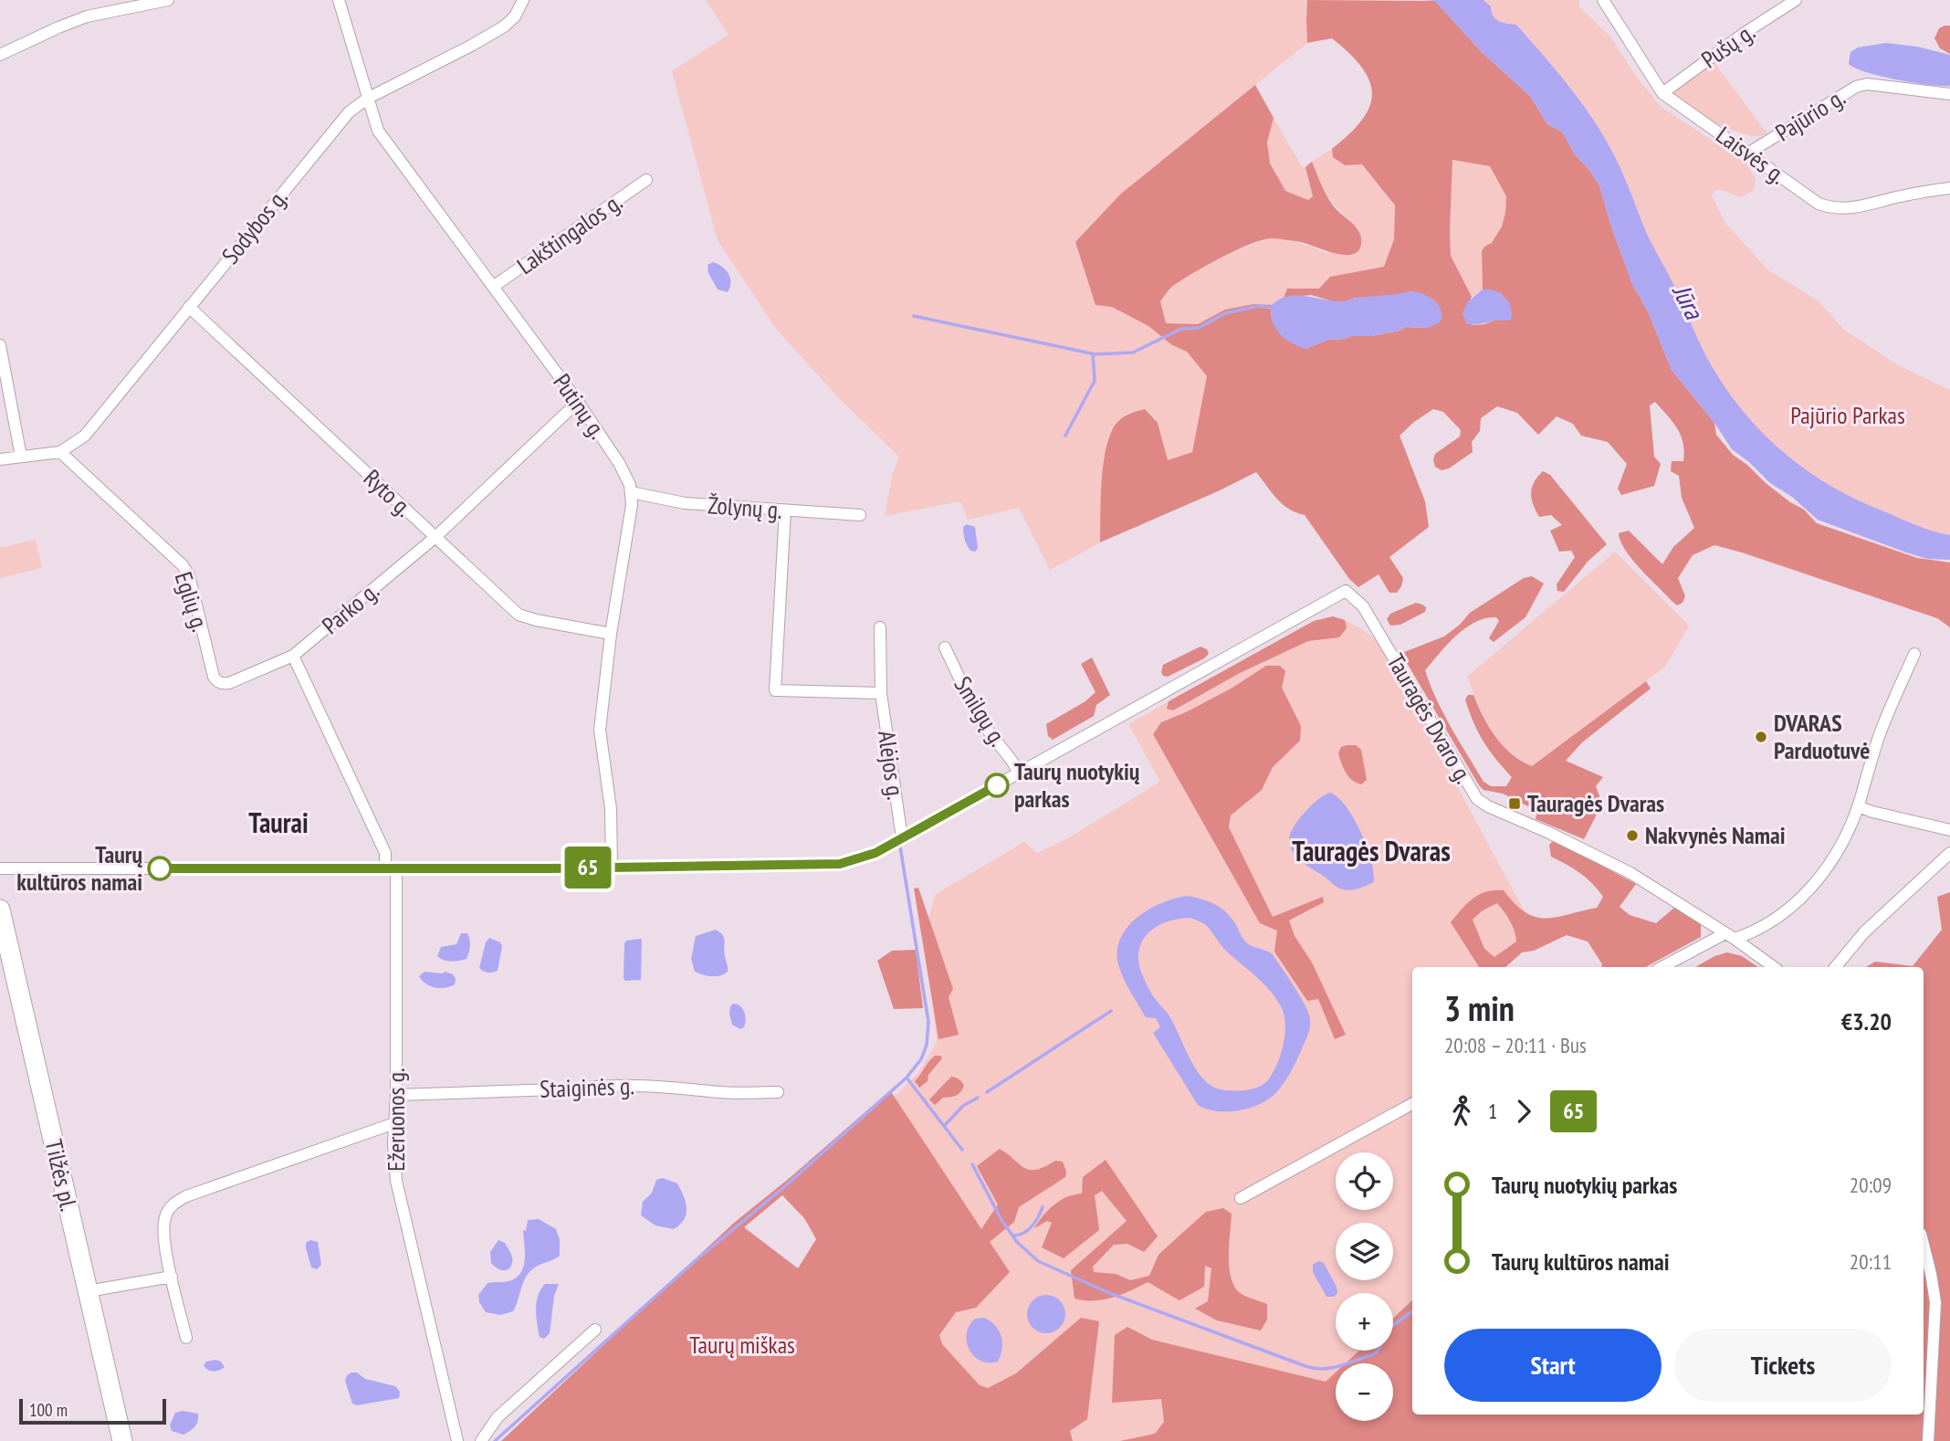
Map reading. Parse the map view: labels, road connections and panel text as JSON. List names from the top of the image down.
{
  "streets": {
    "highway": ["Tilžės pl."],
    "street": [
      "Pušų g.",
      "Pajūrio g.",
      "Laisvės g.",
      "Sodybos g.",
      "Lakštingalos g.",
      "Putinų g.",
      "Ryto g.",
      "Žolynų g.",
      "Eglių g.",
      "Parko g.",
      "Smilgų g.",
      "Tauragės Dvaro g.",
      "Alėjos g.",
      "Staiginės g.",
      "Ežeruonos g."
    ]
  },
  "crossings": [
    ["Pušų g.", "Laisvės g."],
    ["Pajūrio g.", "Laisvės g."],
    ["Sodybos g.", "Putinų g."],
    ["Sodybos g.", "Ryto g."],
    ["Sodybos g.", "Eglių g."],
    ["Lakštingalos g.", "Putinų g."],
    ["Putinų g.", "Ryto g."],
    ["Putinų g.", "Žolynų g."],
    ["Putinų g.", "Parko g."],
    ["Ryto g.", "Parko g."],
    ["Eglių g.", "Parko g."],
    ["Smilgų g.", "Tauragės Dvaro g."],
    ["Tauragės Dvaro g.", "Alėjos g."],
    ["Staiginės g.", "Ežeruonos g."]
  ],
  "districts": ["Taurai", "Tauragės Dvaras"],
  "water": ["Jūra"],
  "parks": ["Pajūrio Parkas", "Taurų miškas"],
  "places": {
    "other": [
      "DVARAS Parduotuvė",
      "Taurų nuotykių parkas",
      "Nakvynės Namai",
      "Taurų kultūros namai"
    ],
    "transit": ["Tauragės Dvaras"]
  },
  "lines": ["bus line 65"],
  "scale_bar": "100 m",
  "page": {
    "on_map": "65",
    "heading": ["3 min", "20:08 – 20:11 · Bus", "€3.20"],
    "legs": ["1", "65"],
    "list": [
      {
        "name": "Taurų nuotykių parkas",
        "value": "20:09"
      },
      {
        "name": "Taurų kultūros namai",
        "value": "20:11"
      }
    ],
    "map_buttons": ["+", "−"],
    "buttons": ["Start", "Tickets"],
    "scale": "100 m"
  }
}
